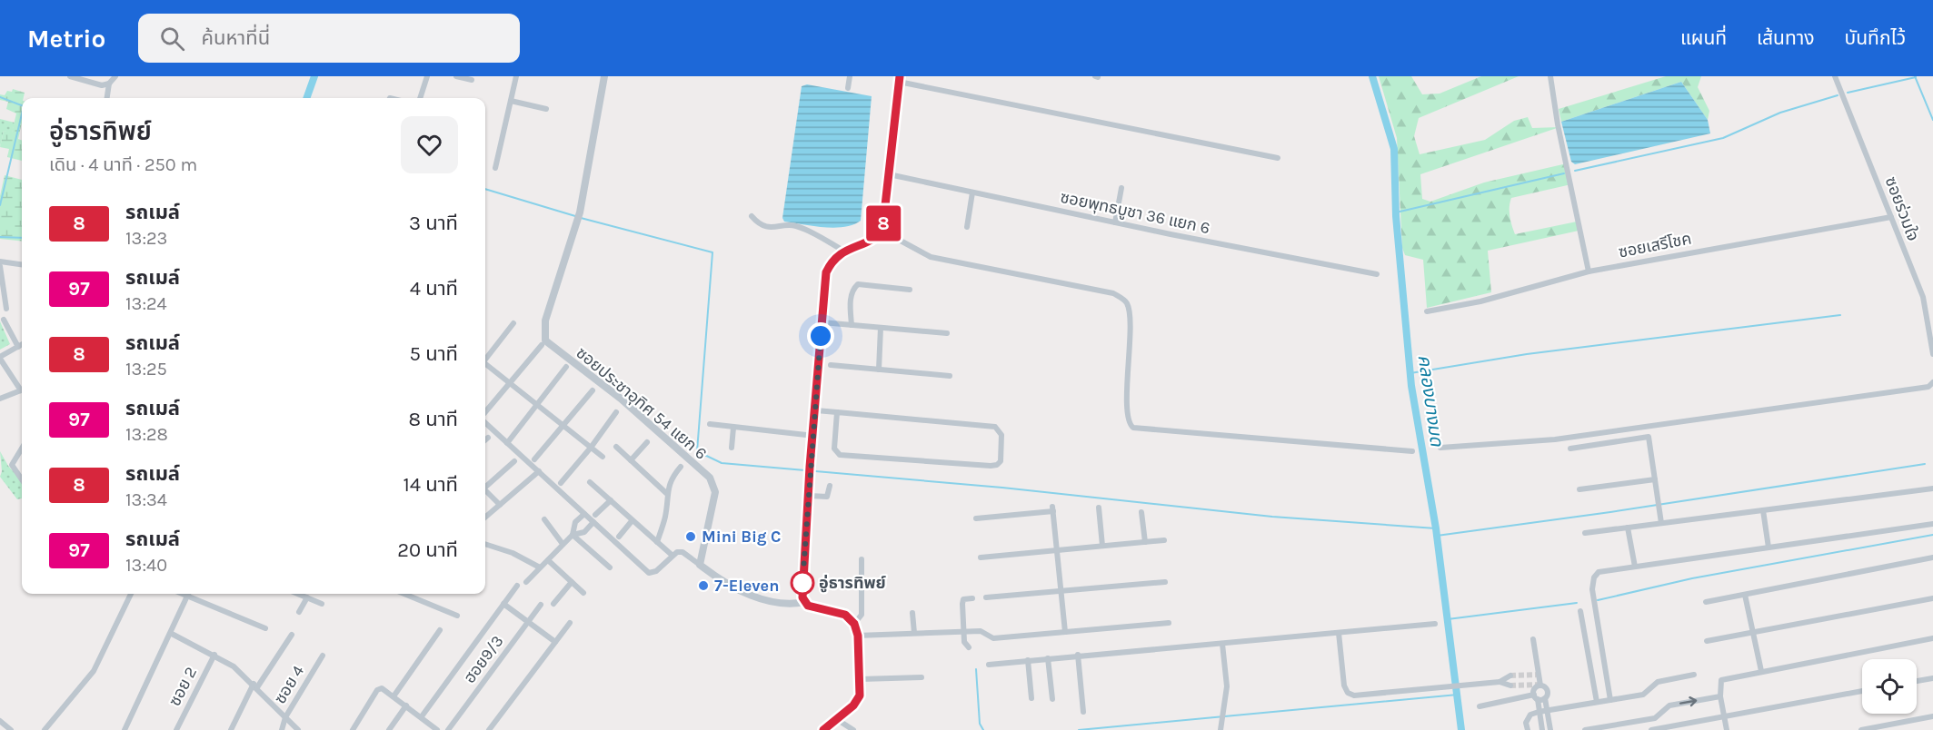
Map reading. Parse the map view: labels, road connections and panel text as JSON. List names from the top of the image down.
{
  "streets": {
    "street": [
      "ซอยร่วมใจ",
      "ซอยพุทธบูชา 36 แยก 6",
      "ซอยเสรีโชค",
      "ซอยประชาอุทิศ 54 แยก 6",
      "ฮอย9/3",
      "ซอย 4",
      "ซอย 2"
    ]
  },
  "crossings": [
    ["ซอยร่วมใจ", "ซอยเสรีโชค"]
  ],
  "water": ["คลองบางมด"],
  "places": ["Mini Big C", "อู่ธารทิพย์", "7-Eleven"],
  "lines": ["bus line 8"],
  "page": {
    "header": "Metrio",
    "search": "ค้นหาที่นี่",
    "nav": ["แผนที่", "เส้นทาง", "บันทึกไว้"],
    "on_map": "8",
    "heading": ["อู่ธารทิพย์", "เดิน · 4 นาที · 250 m"],
    "list": [
      {
        "mark": "8",
        "name": "รถเมล์",
        "note": "13:23",
        "value": "3 นาที"
      },
      {
        "mark": "97",
        "name": "รถเมล์",
        "note": "13:24",
        "value": "4 นาที"
      },
      {
        "mark": "8",
        "name": "รถเมล์",
        "note": "13:25",
        "value": "5 นาที"
      },
      {
        "mark": "97",
        "name": "รถเมล์",
        "note": "13:28",
        "value": "8 นาที"
      },
      {
        "mark": "8",
        "name": "รถเมล์",
        "note": "13:34",
        "value": "14 นาที"
      },
      {
        "mark": "97",
        "name": "รถเมล์",
        "note": "13:40",
        "value": "20 นาที"
      }
    ]
  }
}
